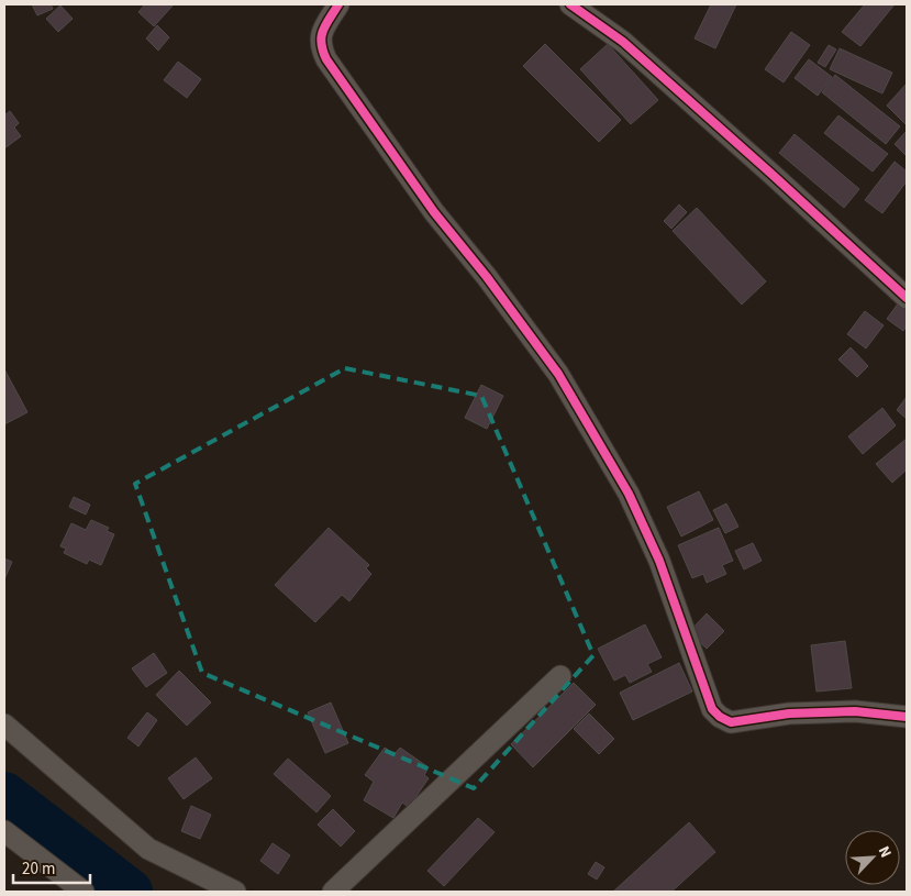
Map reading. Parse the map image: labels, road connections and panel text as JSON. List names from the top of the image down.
{
  "scale_bar": "20 m",
  "north": "top right"
}
